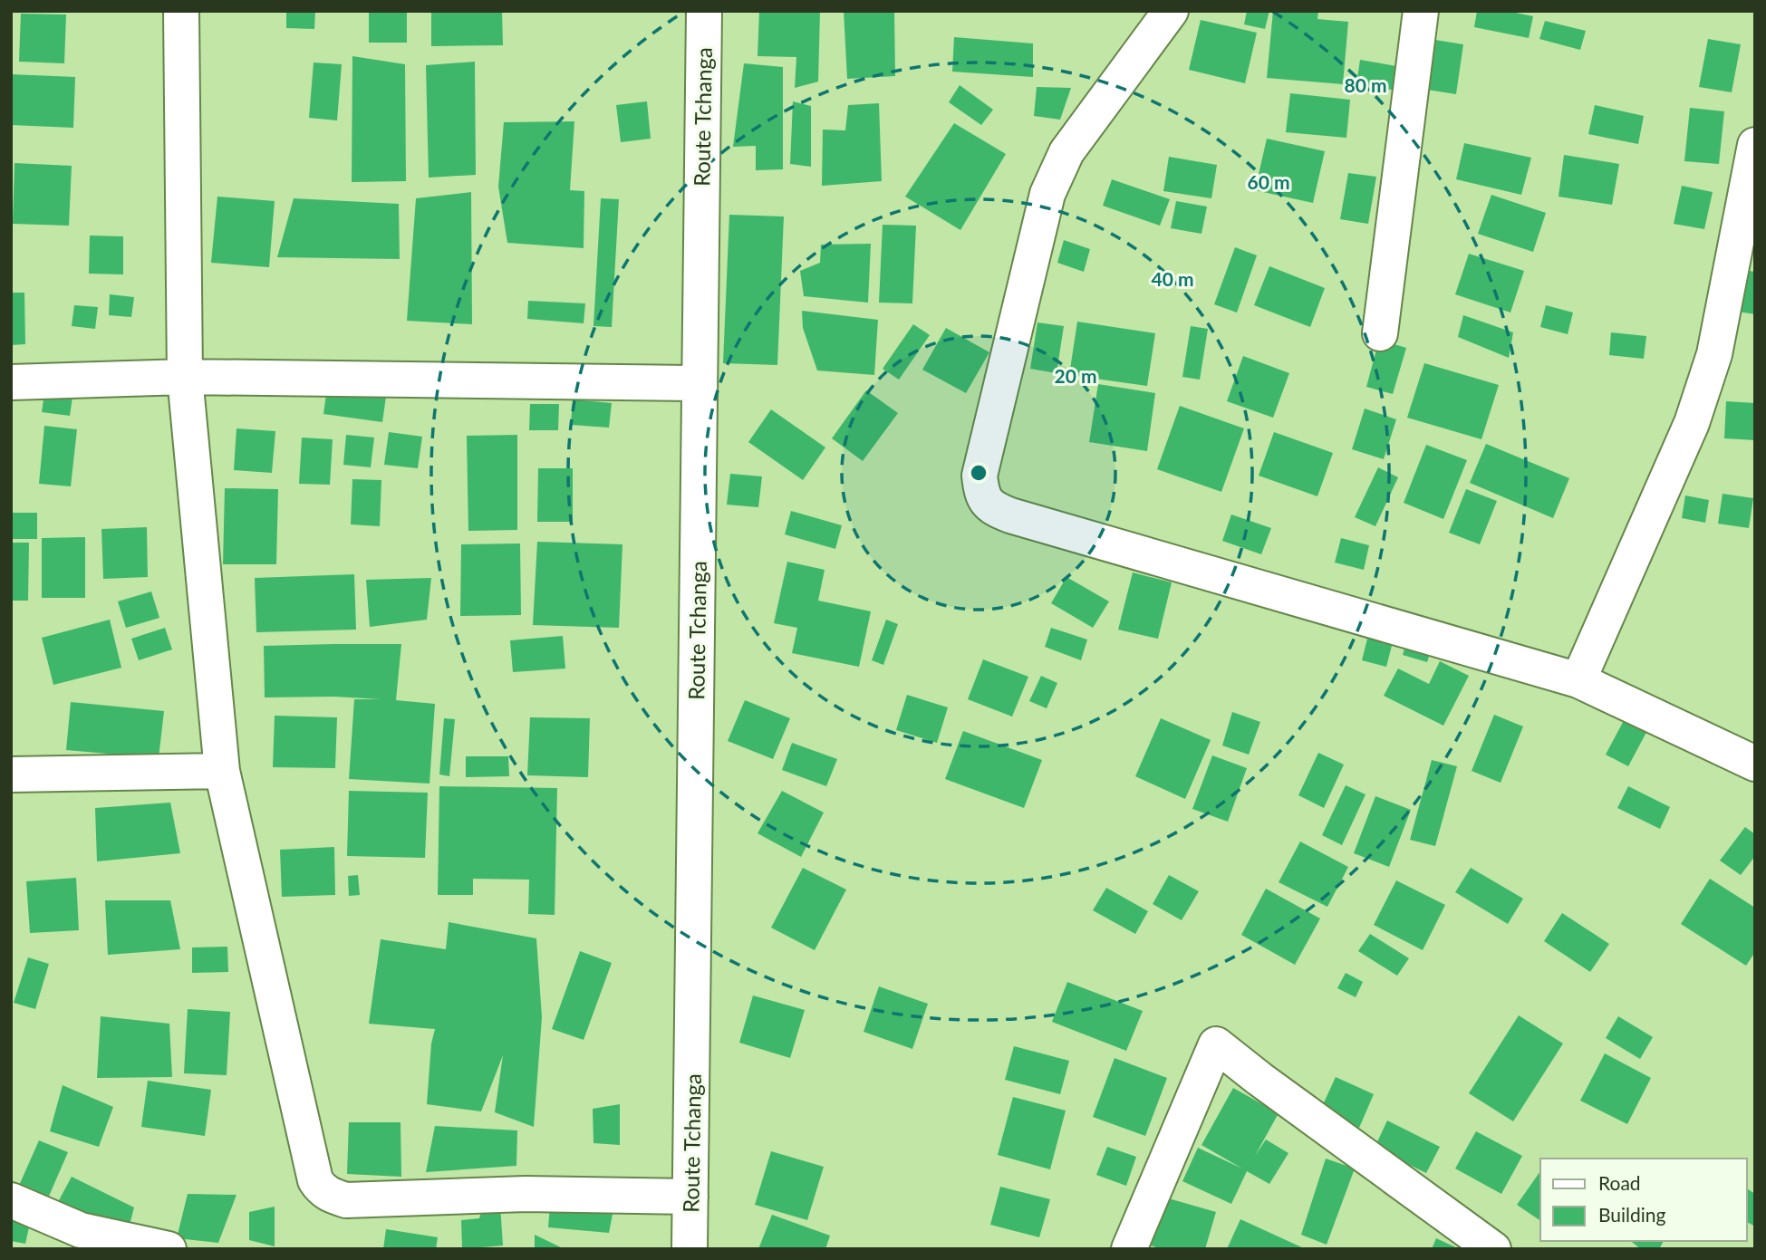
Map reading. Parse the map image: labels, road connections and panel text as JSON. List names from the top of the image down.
{
  "streets": {
    "street": ["Route Tchanga"]
  },
  "legend": ["Road", "Building"],
  "rings": [
    "80 m",
    "60 m",
    "40 m",
    "20 m"
  ]
}
